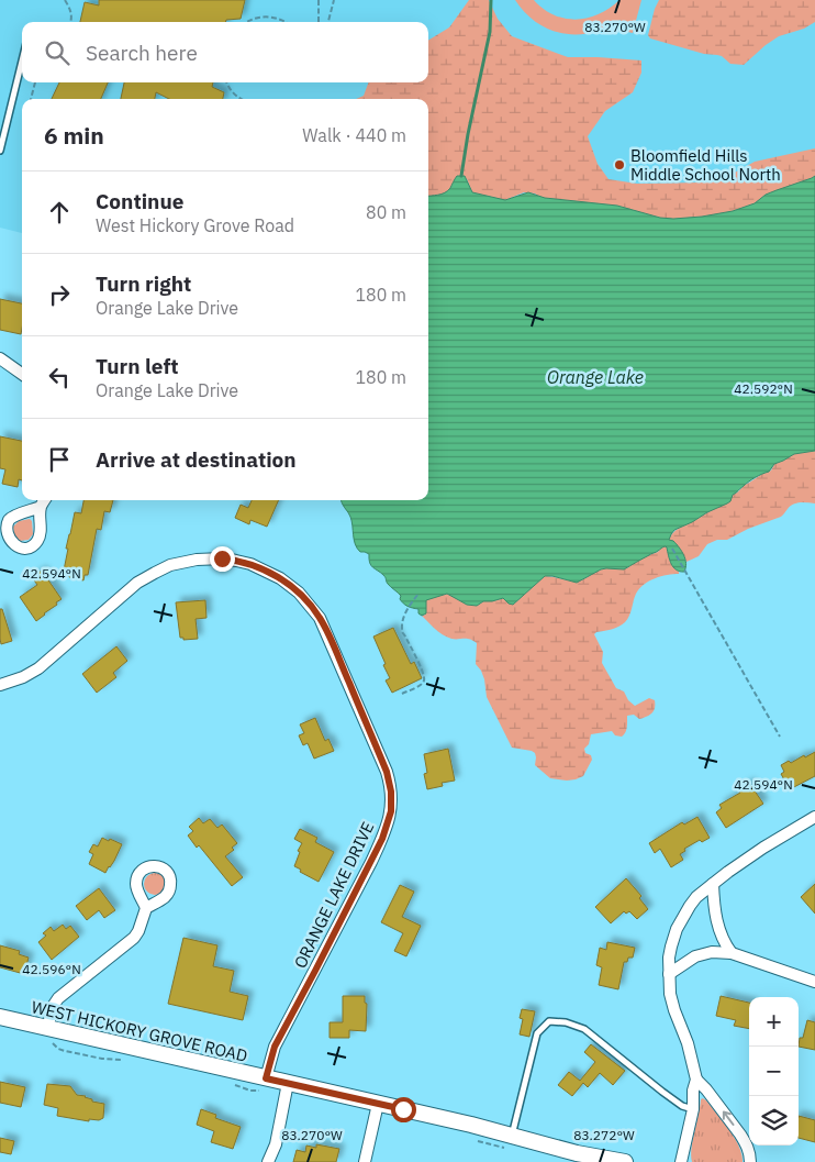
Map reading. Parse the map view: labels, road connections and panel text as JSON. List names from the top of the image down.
{
  "streets": {
    "street": ["ORANGE LAKE DRIVE", "WEST HICKORY GROVE ROAD"]
  },
  "crossings": [
    ["ORANGE LAKE DRIVE", "WEST HICKORY GROVE ROAD"]
  ],
  "water": ["Orange Lake"],
  "places": ["Bloomfield Hills Middle School North"],
  "page": {
    "search": "Search here",
    "heading": ["6 min", "Walk · 440 m"],
    "list": [
      ["Continue", "West Hickory Grove Road", "80 m"],
      ["Turn right", "Orange Lake Drive", "180 m"],
      ["Turn left", "Orange Lake Drive", "180 m"],
      "Arrive at destination"
    ],
    "map_buttons": ["+", "−"]
  },
  "coordinates": [
    "83.270°W",
    "42.592°N",
    "42.594°N",
    "42.596°N",
    "83.272°W"
  ]
}
